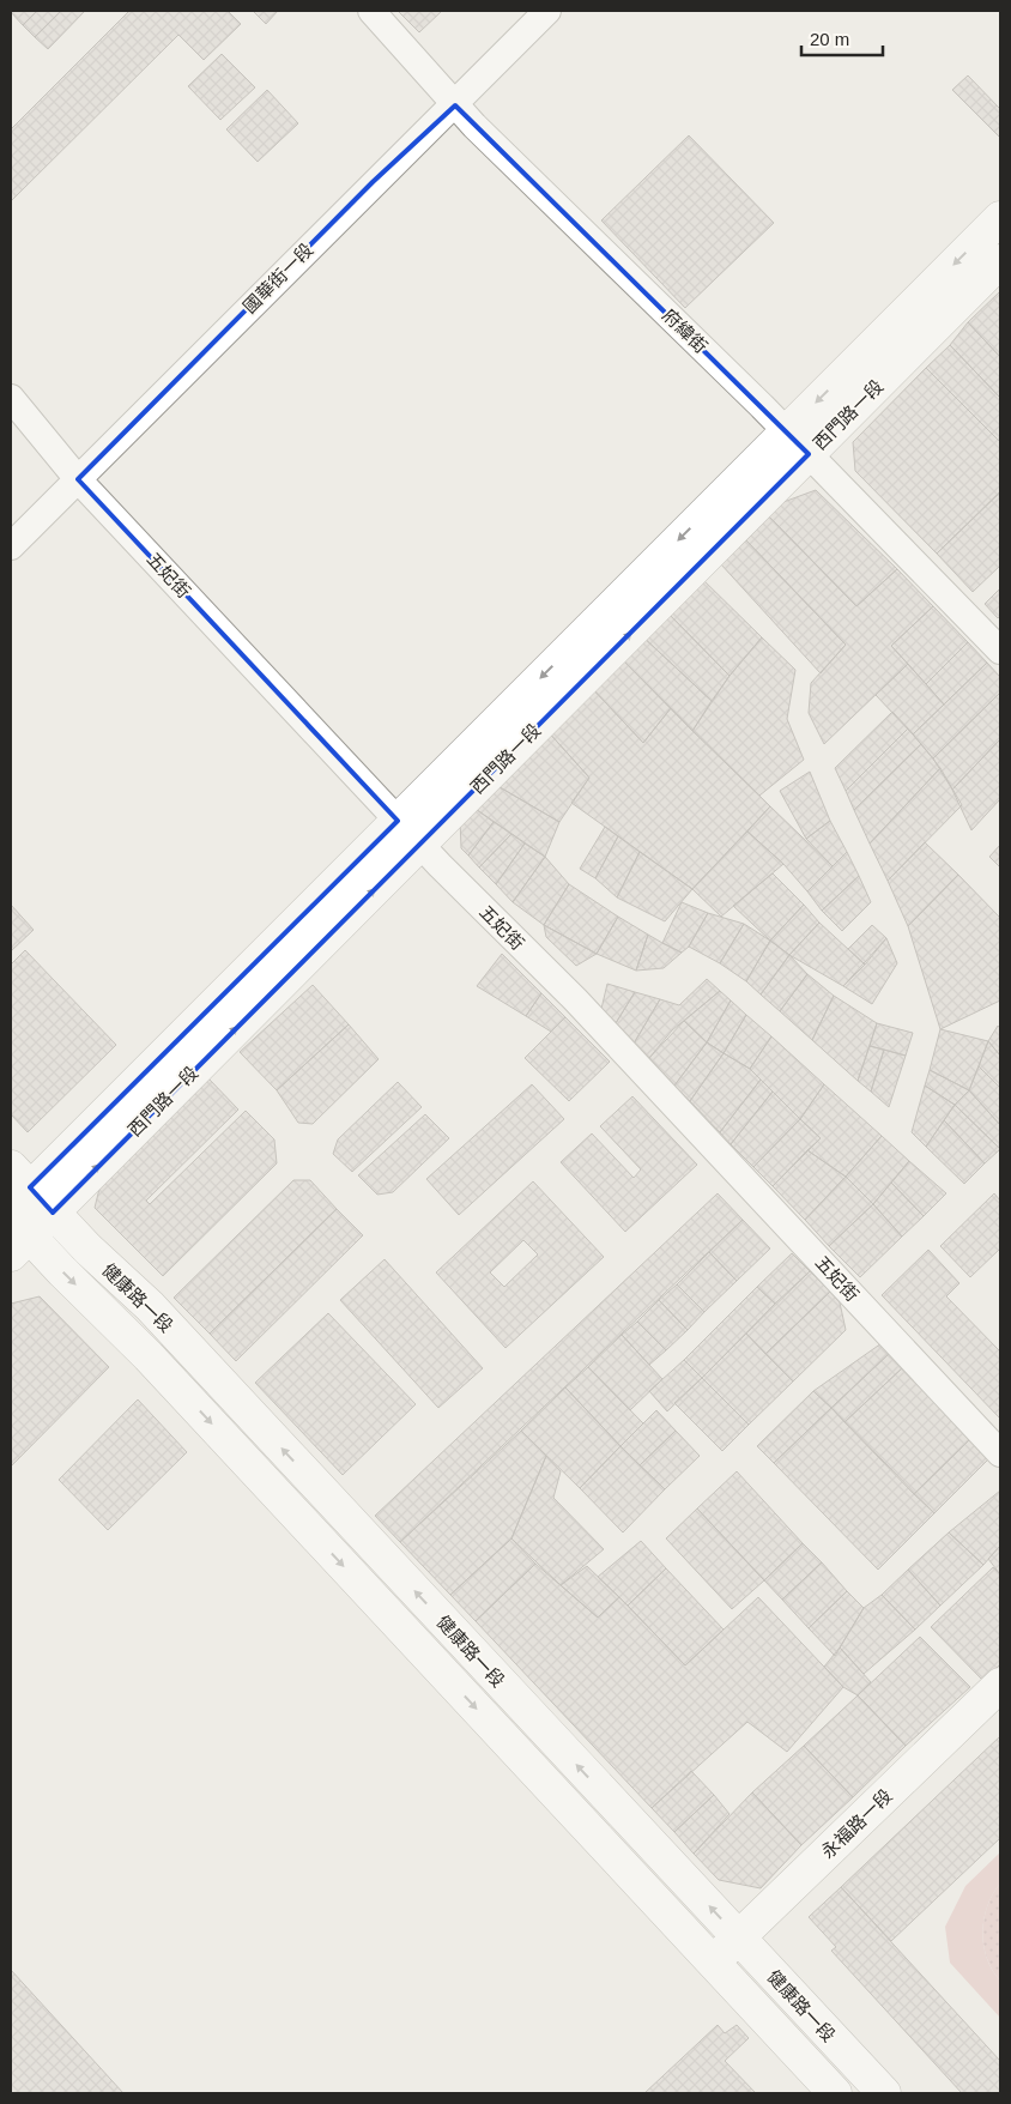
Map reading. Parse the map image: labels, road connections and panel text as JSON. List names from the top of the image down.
{
  "streets": {
    "street": [
      "國華街一段",
      "府緯街",
      "西門路一段",
      "五妃街",
      "健康路一段",
      "永福路一段"
    ]
  },
  "crossings": [
    ["國華街一段", "府緯街"],
    ["國華街一段", "五妃街"],
    ["府緯街", "西門路一段"],
    ["西門路一段", "五妃街"],
    ["西門路一段", "健康路一段"],
    ["健康路一段", "永福路一段"]
  ],
  "scale_bar": "20 m"
}
